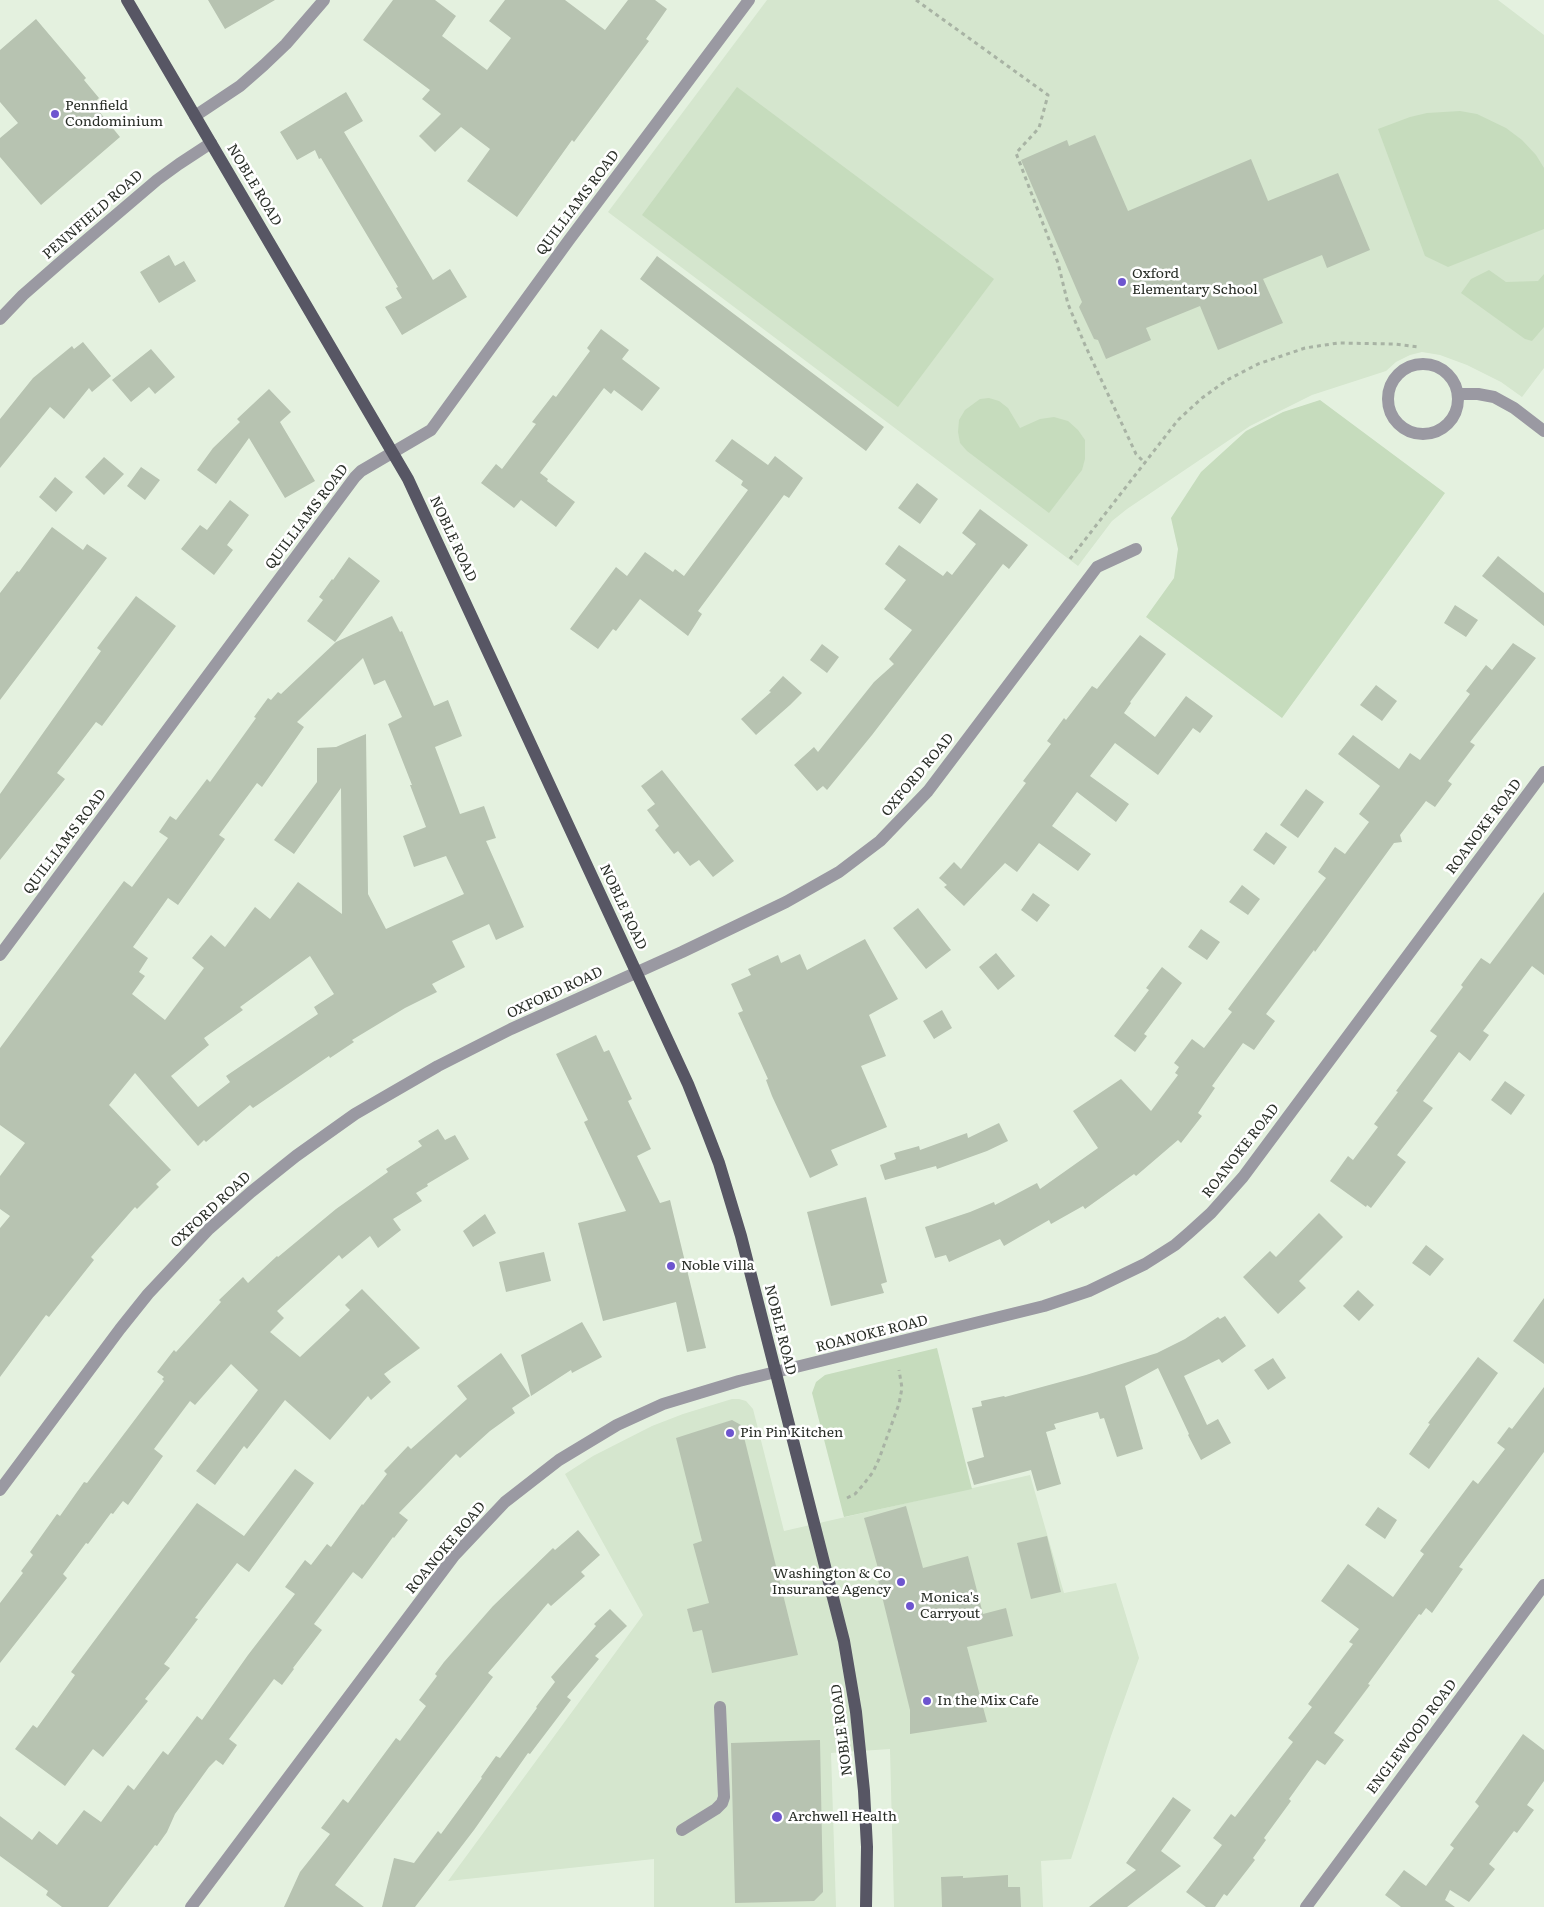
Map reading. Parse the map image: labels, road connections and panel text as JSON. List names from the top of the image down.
{
  "streets": {
    "main road": ["NOBLE ROAD"],
    "street": [
      "QUILLIAMS ROAD",
      "PENNFIELD ROAD",
      "OXFORD ROAD",
      "ROANOKE ROAD",
      "ENGLEWOOD ROAD"
    ]
  },
  "crossings": [
    ["NOBLE ROAD", "QUILLIAMS ROAD"],
    ["NOBLE ROAD", "PENNFIELD ROAD"],
    ["NOBLE ROAD", "OXFORD ROAD"],
    ["NOBLE ROAD", "ROANOKE ROAD"]
  ],
  "places": [
    "Pennfield Condominium",
    "Oxford Elementary School",
    "Noble Villa",
    "Pin Pin Kitchen",
    "Washington & Co Insurance Agency",
    "Monica's Carryout",
    "In the Mix Cafe",
    "Archwell Health"
  ]
}
